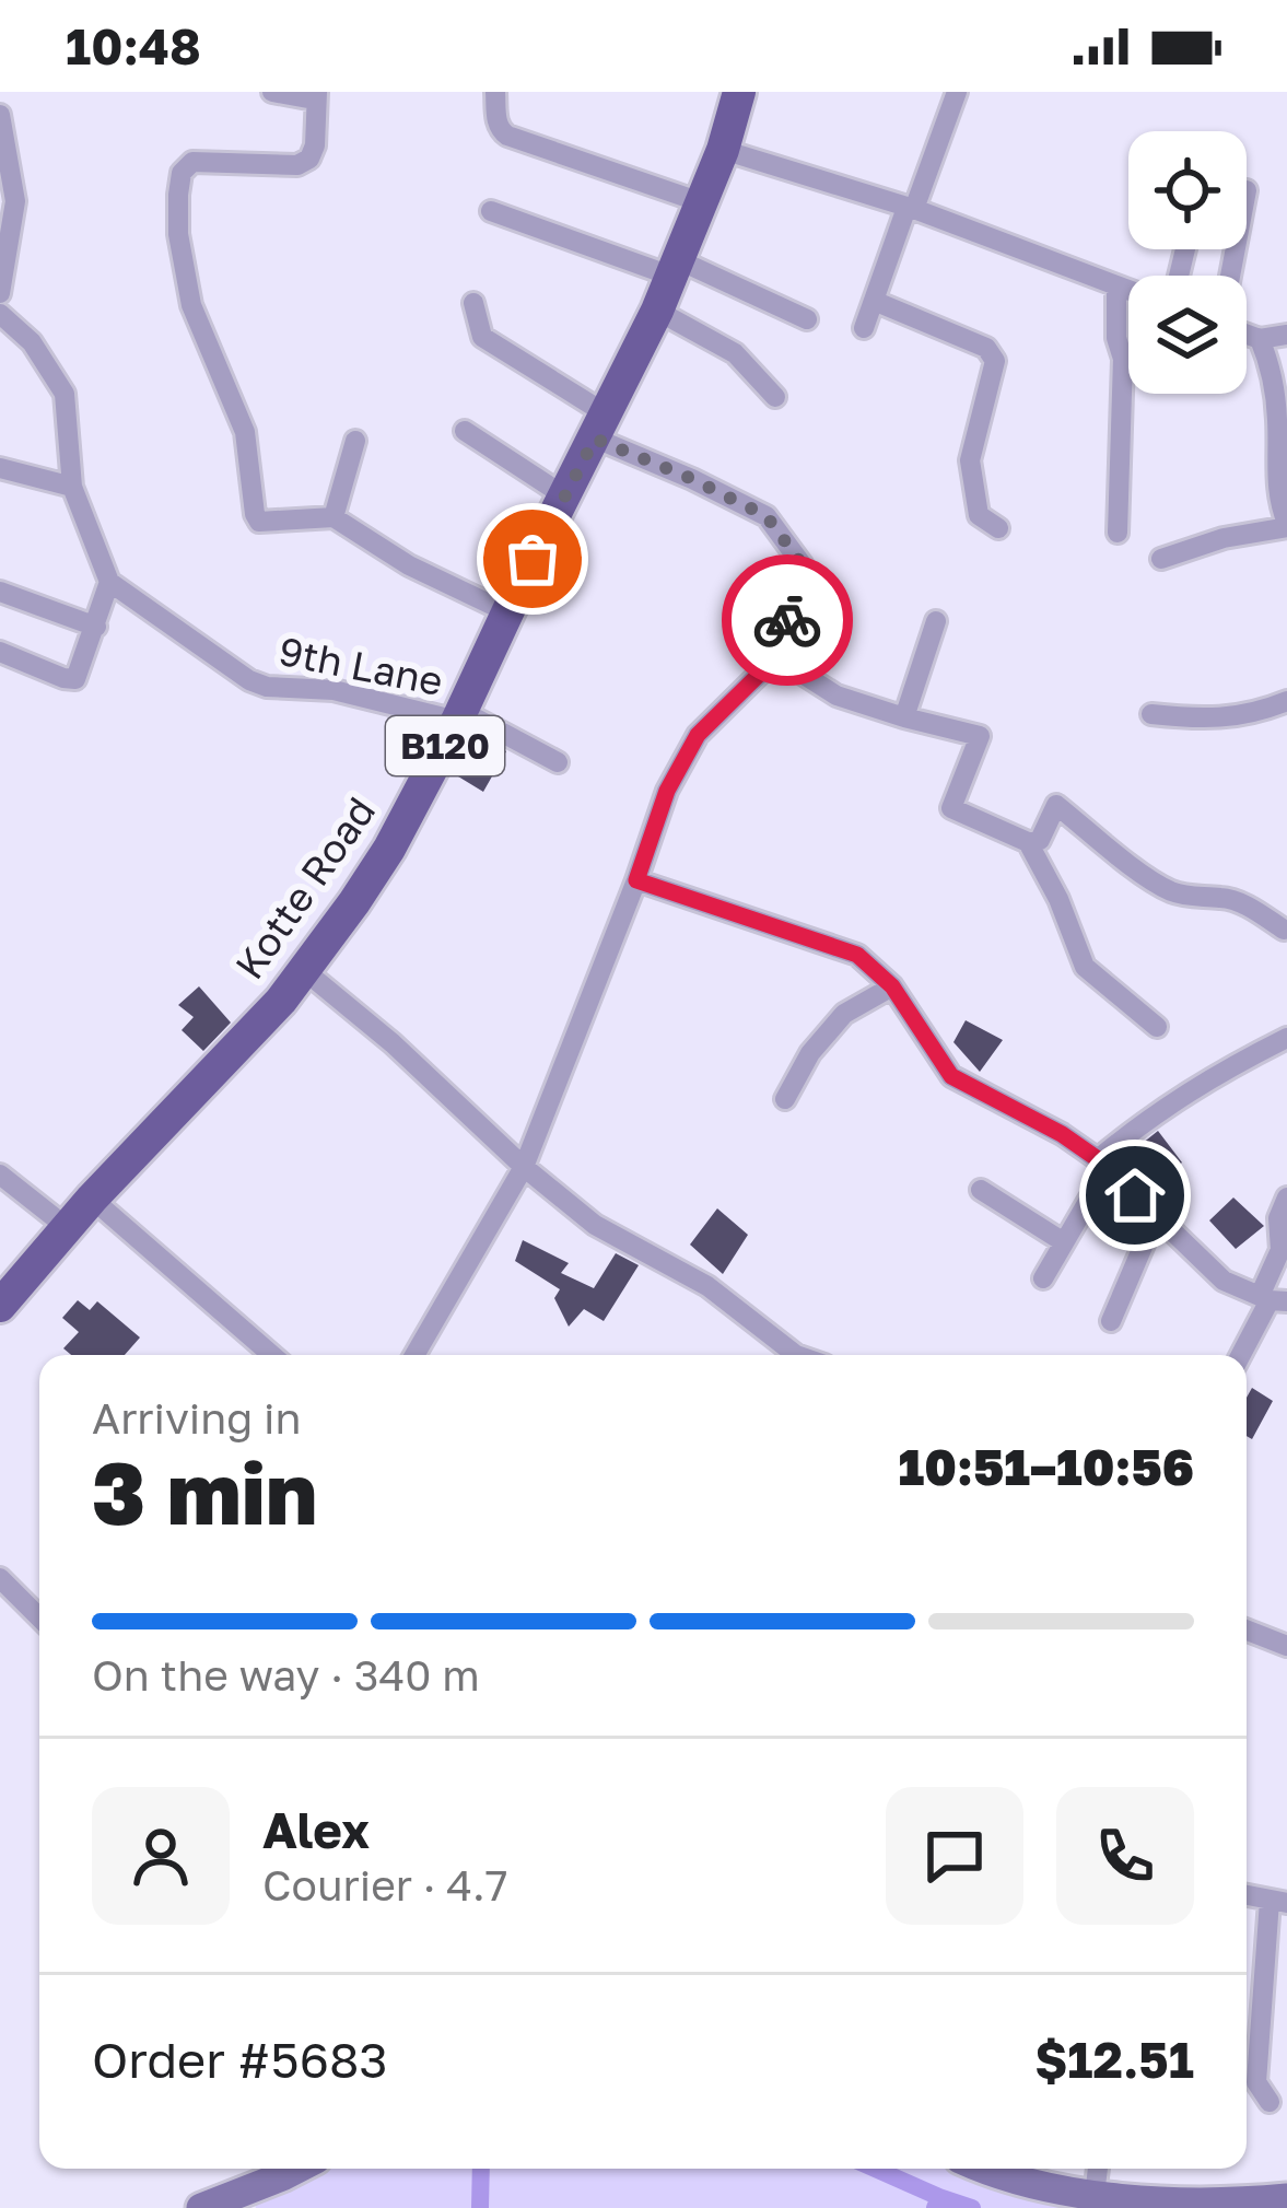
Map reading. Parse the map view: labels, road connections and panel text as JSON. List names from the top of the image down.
{
  "streets": {
    "main road": ["B120", "Kotte Road"],
    "street": ["9th Lane"]
  },
  "crossings": [
    ["9th Lane", "Kotte Road"]
  ],
  "page": {
    "status": "10:48",
    "heading": ["3 min", "Arriving in", "10:51–10:56"],
    "panel": [
      "Alex",
      "Courier · 4.7",
      "Order #5683",
      "$12.51"
    ],
    "bar": "On the way · 340 m"
  }
}
